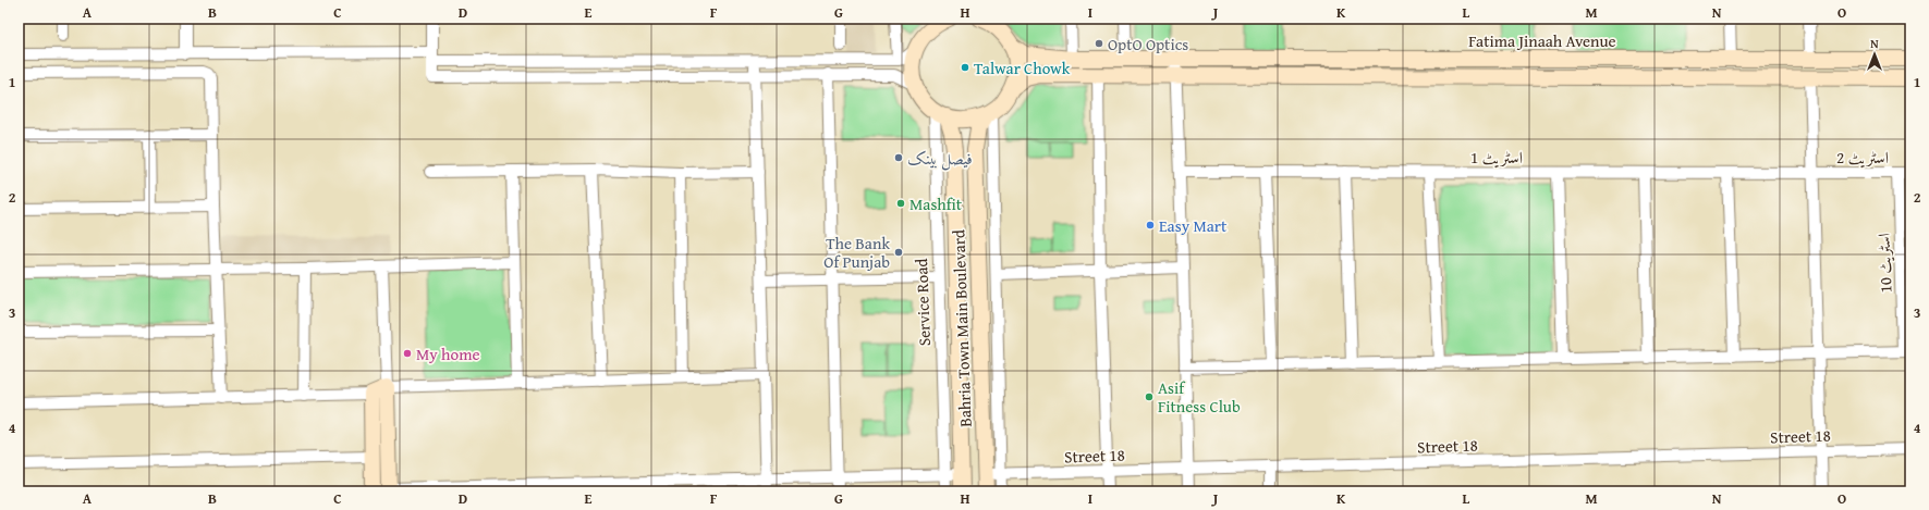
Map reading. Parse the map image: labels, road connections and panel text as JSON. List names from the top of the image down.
{
  "streets": {
    "main road": ["Fatima Jinaah Avenue", "Bahria Town Main Boulevard"],
    "street": [
      "اسٹریٹ 1",
      "اسٹریٹ 2",
      "اسٹریٹ 10",
      "Service Road",
      "Street 18"
    ]
  },
  "crossings": [
    ["اسٹریٹ 1", "اسٹریٹ 2"],
    ["اسٹریٹ 2", "اسٹریٹ 10"],
    ["Service Road", "Bahria Town Main Boulevard"],
    ["Bahria Town Main Boulevard", "Street 18"]
  ],
  "places": [
    "OptO Optics",
    "Talwar Chowk",
    "فیصل بینک",
    "Mashfit",
    "Easy Mart",
    "The Bank Of Punjab",
    "My home",
    "Asif Fitness Club"
  ],
  "north": "top",
  "grid": {
    "columns": [
      "A",
      "B",
      "C",
      "D",
      "E",
      "F",
      "G",
      "H",
      "I",
      "J",
      "K",
      "L",
      "M",
      "N",
      "O"
    ],
    "rows": [
      "1",
      "2",
      "3",
      "4"
    ]
  }
}
